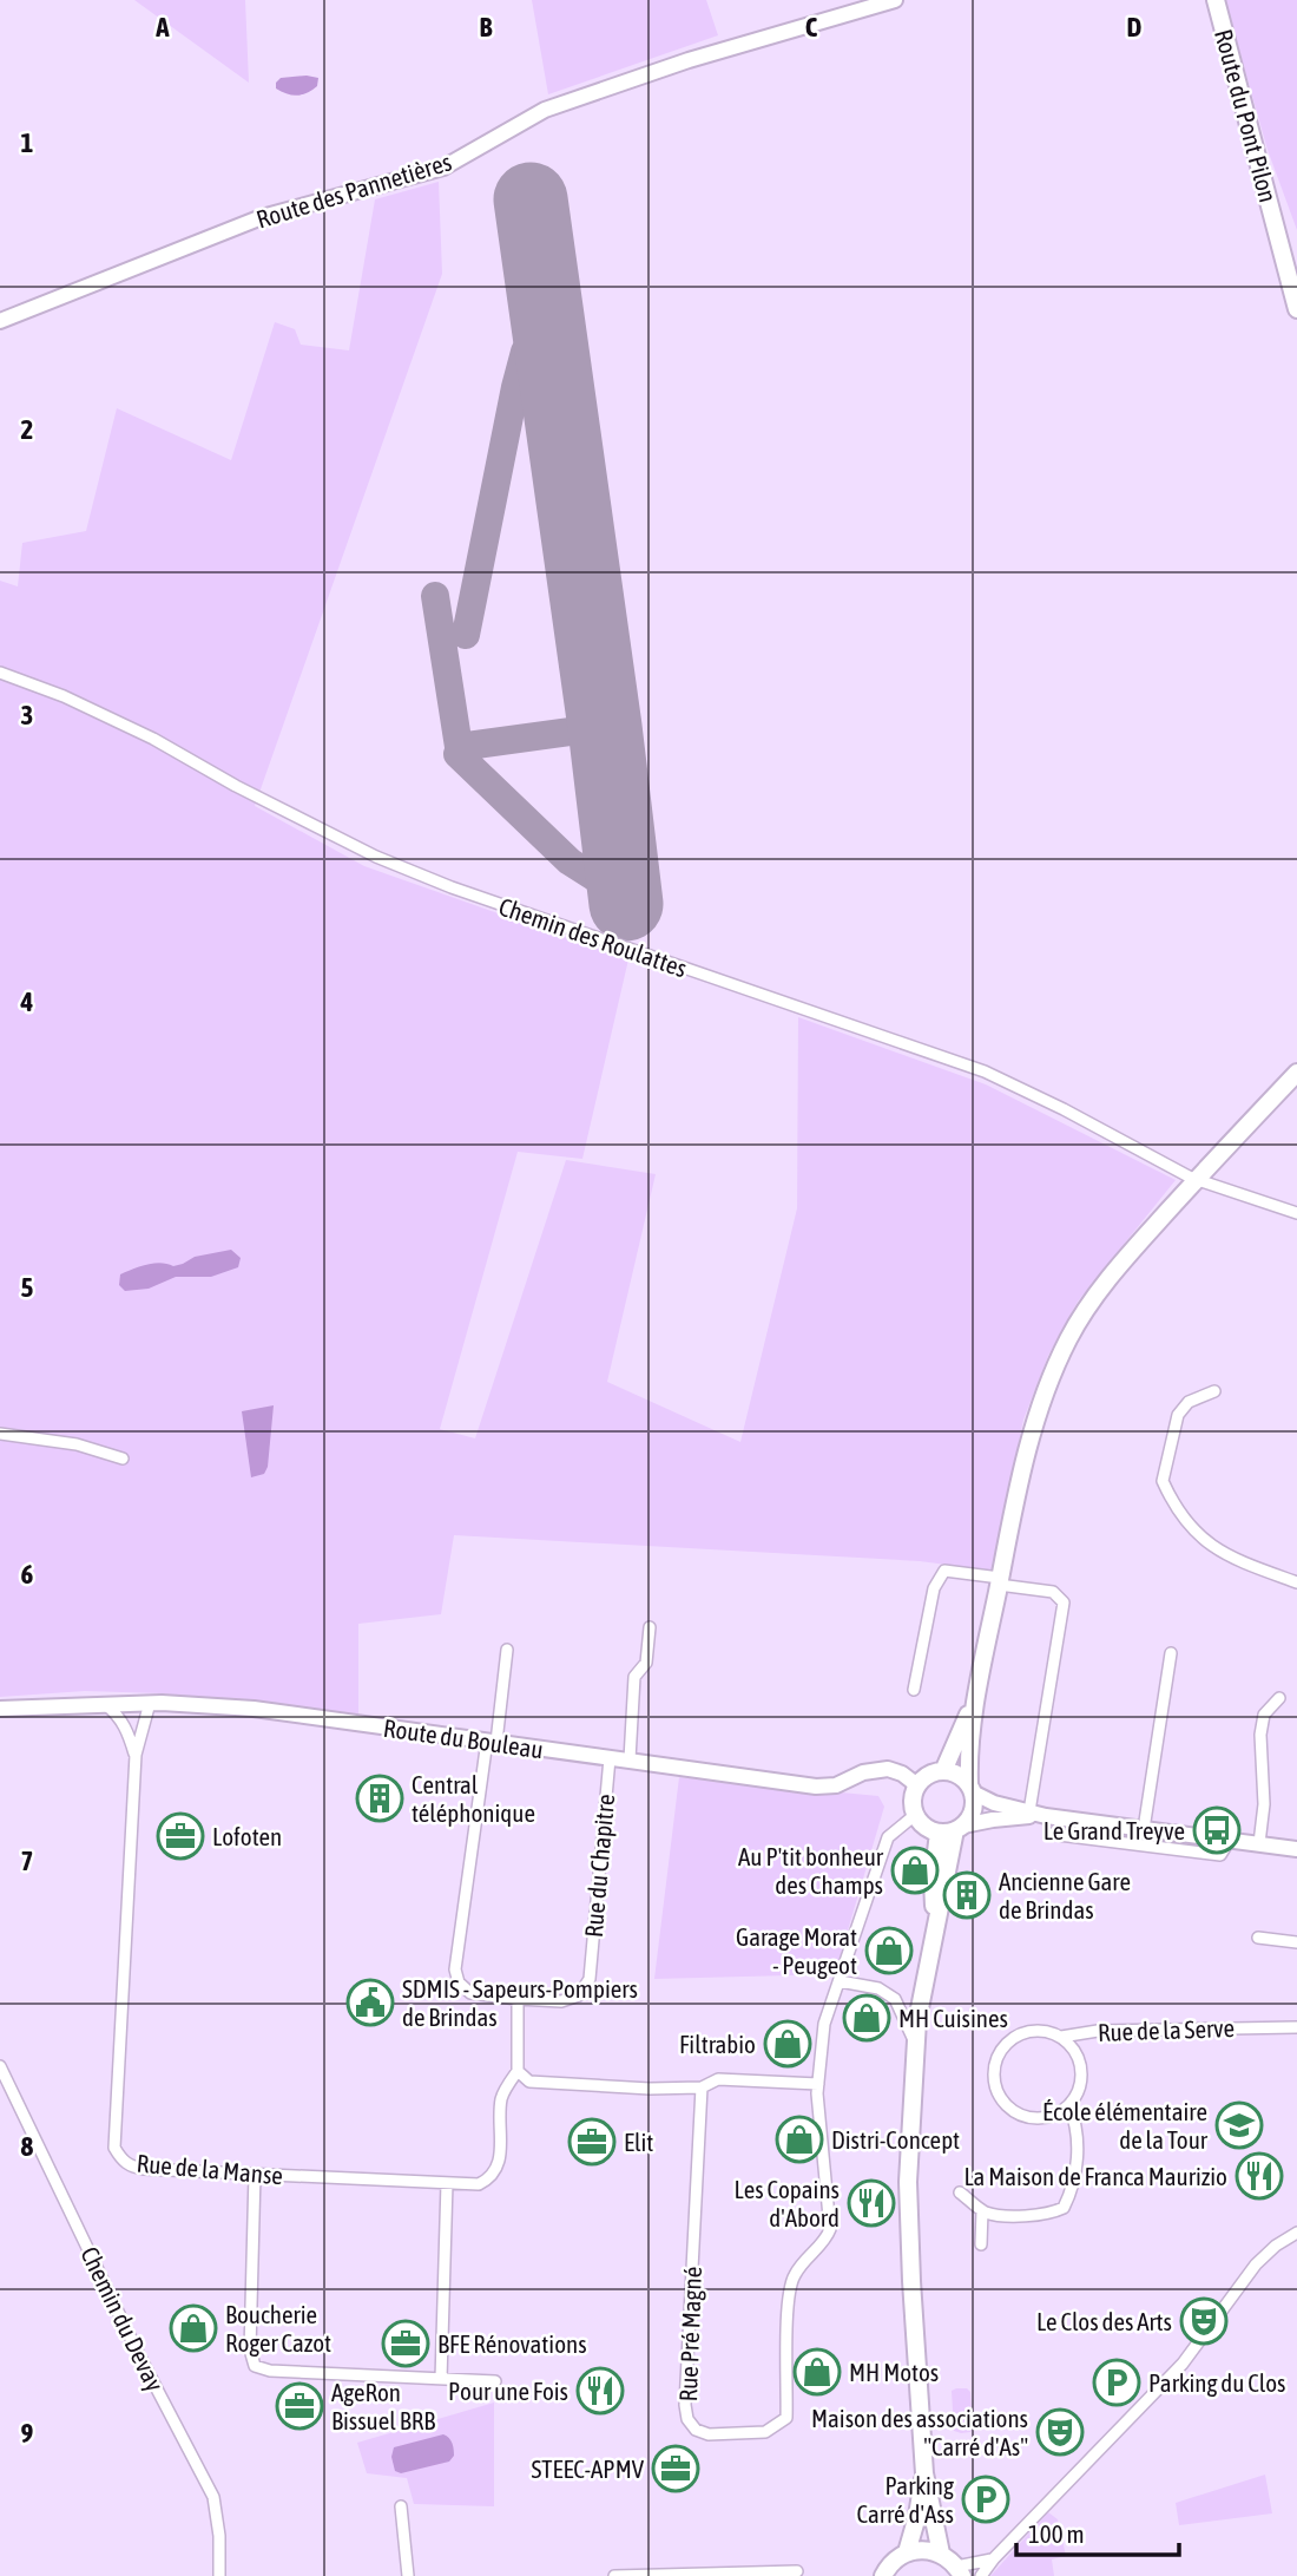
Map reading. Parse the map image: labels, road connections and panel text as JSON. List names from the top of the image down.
{
  "streets": {
    "main road": ["Route du Pont Pilon"],
    "street": [
      "Route des Pannetières",
      "Chemin des Roulattes",
      "Route du Bouleau",
      "Rue du Chapitre",
      "Rue de la Serve",
      "Rue de la Manse",
      "Chemin du Devay",
      "Rue Pré Magné"
    ]
  },
  "crossings": [
    ["Route du Bouleau", "Rue du Chapitre"],
    ["Route du Bouleau", "Rue Pré Magné"]
  ],
  "places": {
    "building": ["Central téléphonique", "Ancienne Gare de Brindas"],
    "bus stop": ["Le Grand Treyve"],
    "office": [
      "Lofoten",
      "Elit",
      "BFE Rénovations",
      "AgeRon Bissuel BRB",
      "STEEC-APMV"
    ],
    "shop": [
      "Au P'tit bonheur des Champs",
      "Garage Morat - Peugeot",
      "MH Cuisines",
      "Filtrabio",
      "Distri-Concept",
      "Boucherie Roger Cazot",
      "MH Motos"
    ],
    "public building": ["SDMIS - Sapeurs-Pompiers de Brindas"],
    "school or university": ["École élémentaire de la Tour"],
    "restaurant": ["La Maison de Franca Maurizio", "Les Copains d'Abord", "Pour une Fois"],
    "theatre": ["Le Clos des Arts", "Maison des associations \"Carré d'As\""],
    "parking": ["Parking du Clos", "Parking Carré d'Ass"]
  },
  "scale_bar": "100 m",
  "grid": {
    "columns": [
      "A",
      "B",
      "C",
      "D"
    ],
    "rows": [
      "1",
      "2",
      "3",
      "4",
      "5",
      "6",
      "7",
      "8",
      "9"
    ]
  }
}
